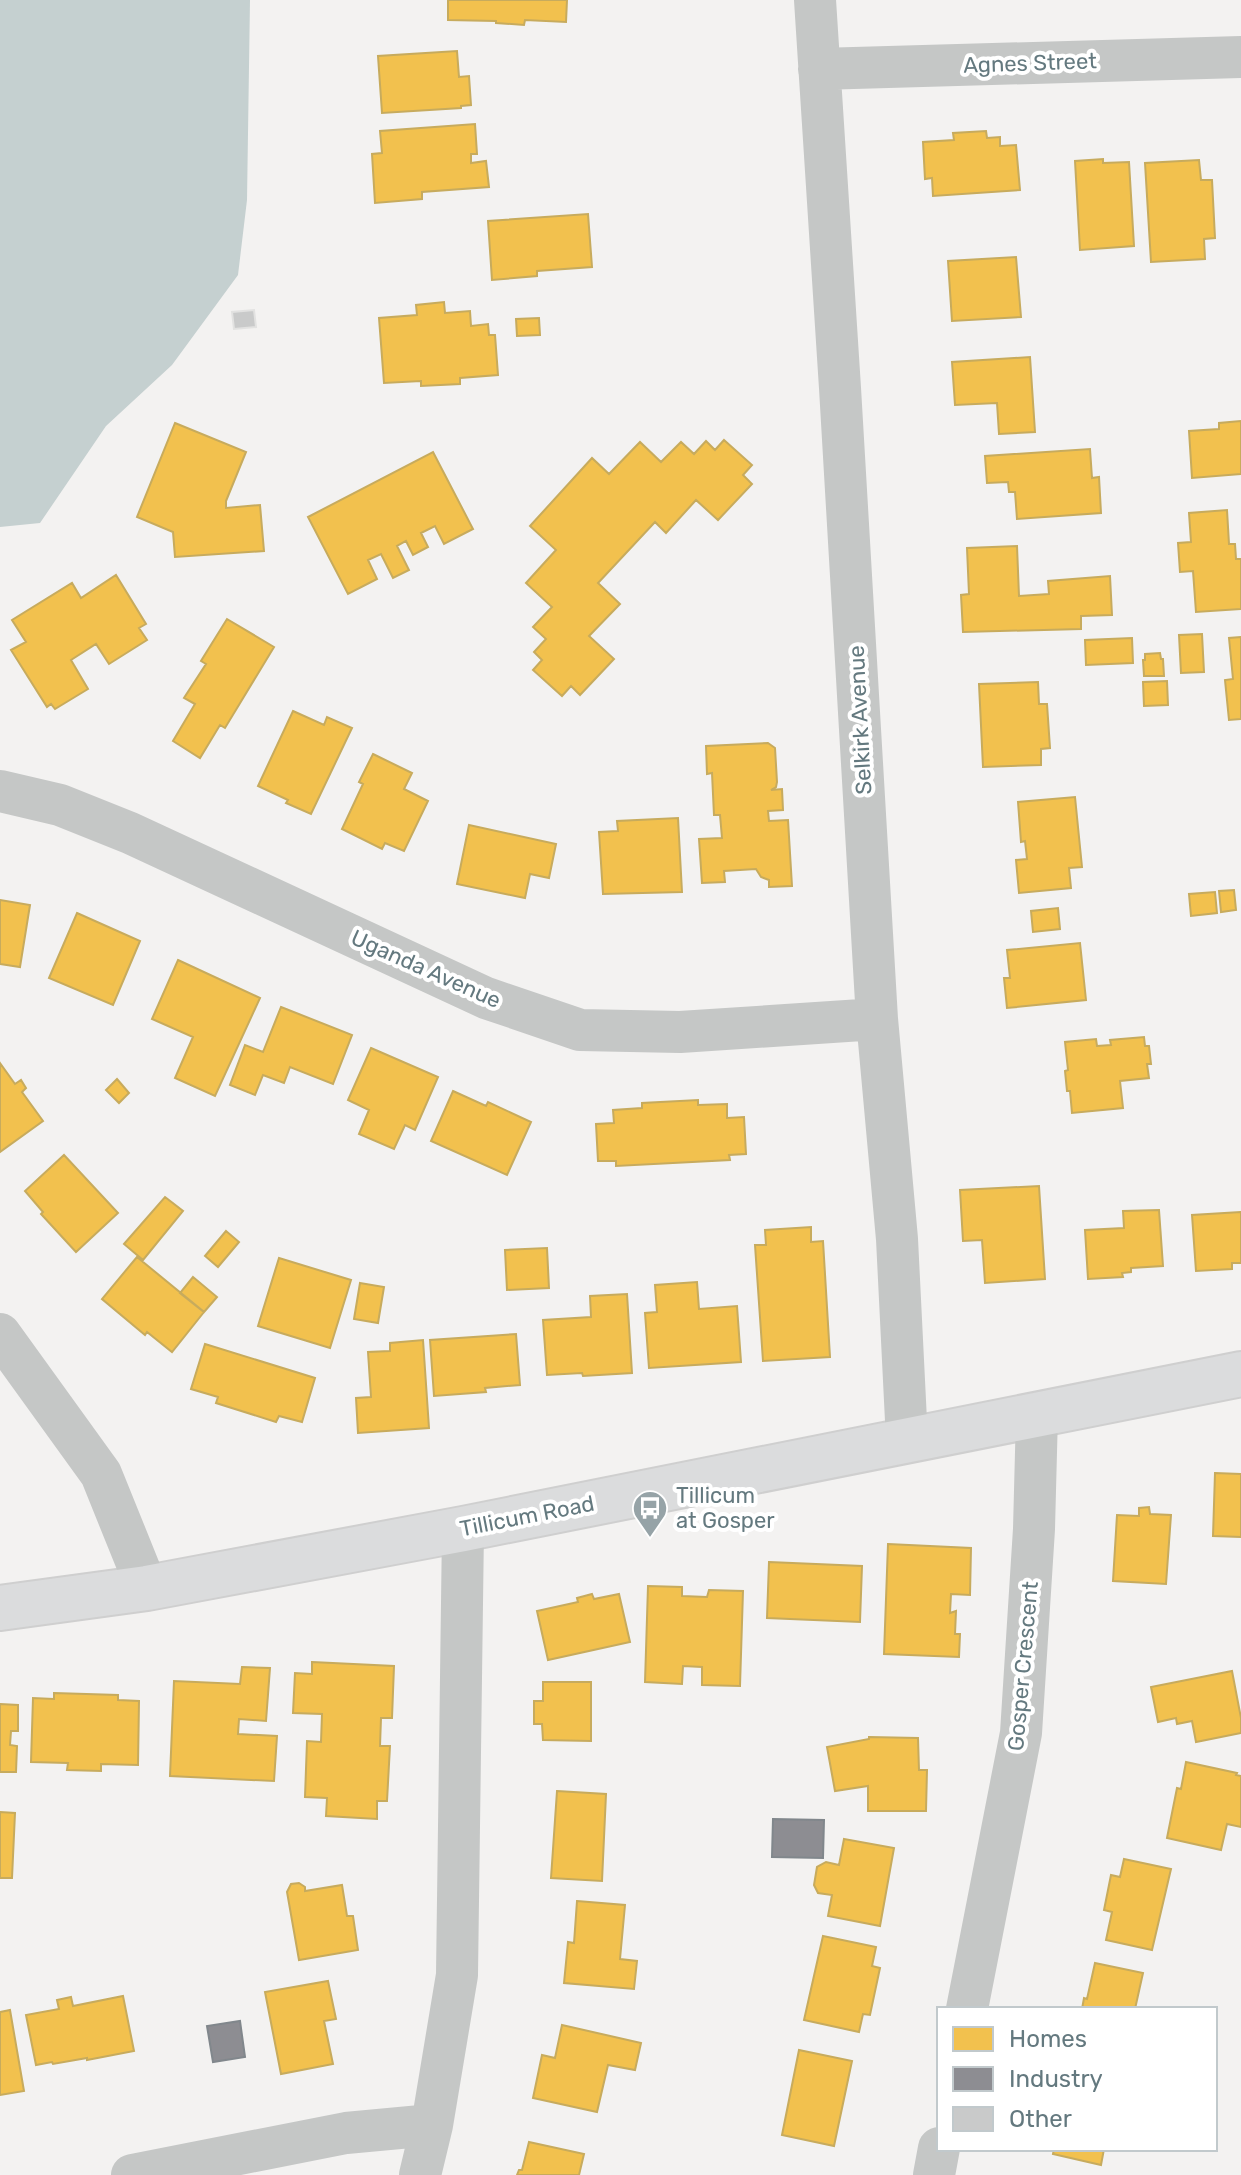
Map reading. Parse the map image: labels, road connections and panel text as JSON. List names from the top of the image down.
{
  "streets": {
    "main road": ["Tillicum Road"],
    "street": [
      "Agnes Street",
      "Selkirk Avenue",
      "Uganda Avenue",
      "Gosper Crescent"
    ]
  },
  "crossings": [
    ["Agnes Street", "Selkirk Avenue"],
    ["Selkirk Avenue", "Uganda Avenue"],
    ["Selkirk Avenue", "Tillicum Road"],
    ["Tillicum Road", "Gosper Crescent"]
  ],
  "places": {
    "bus stop": ["Tillicum at Gosper"]
  },
  "legend": ["Homes", "Industry", "Other"]
}
